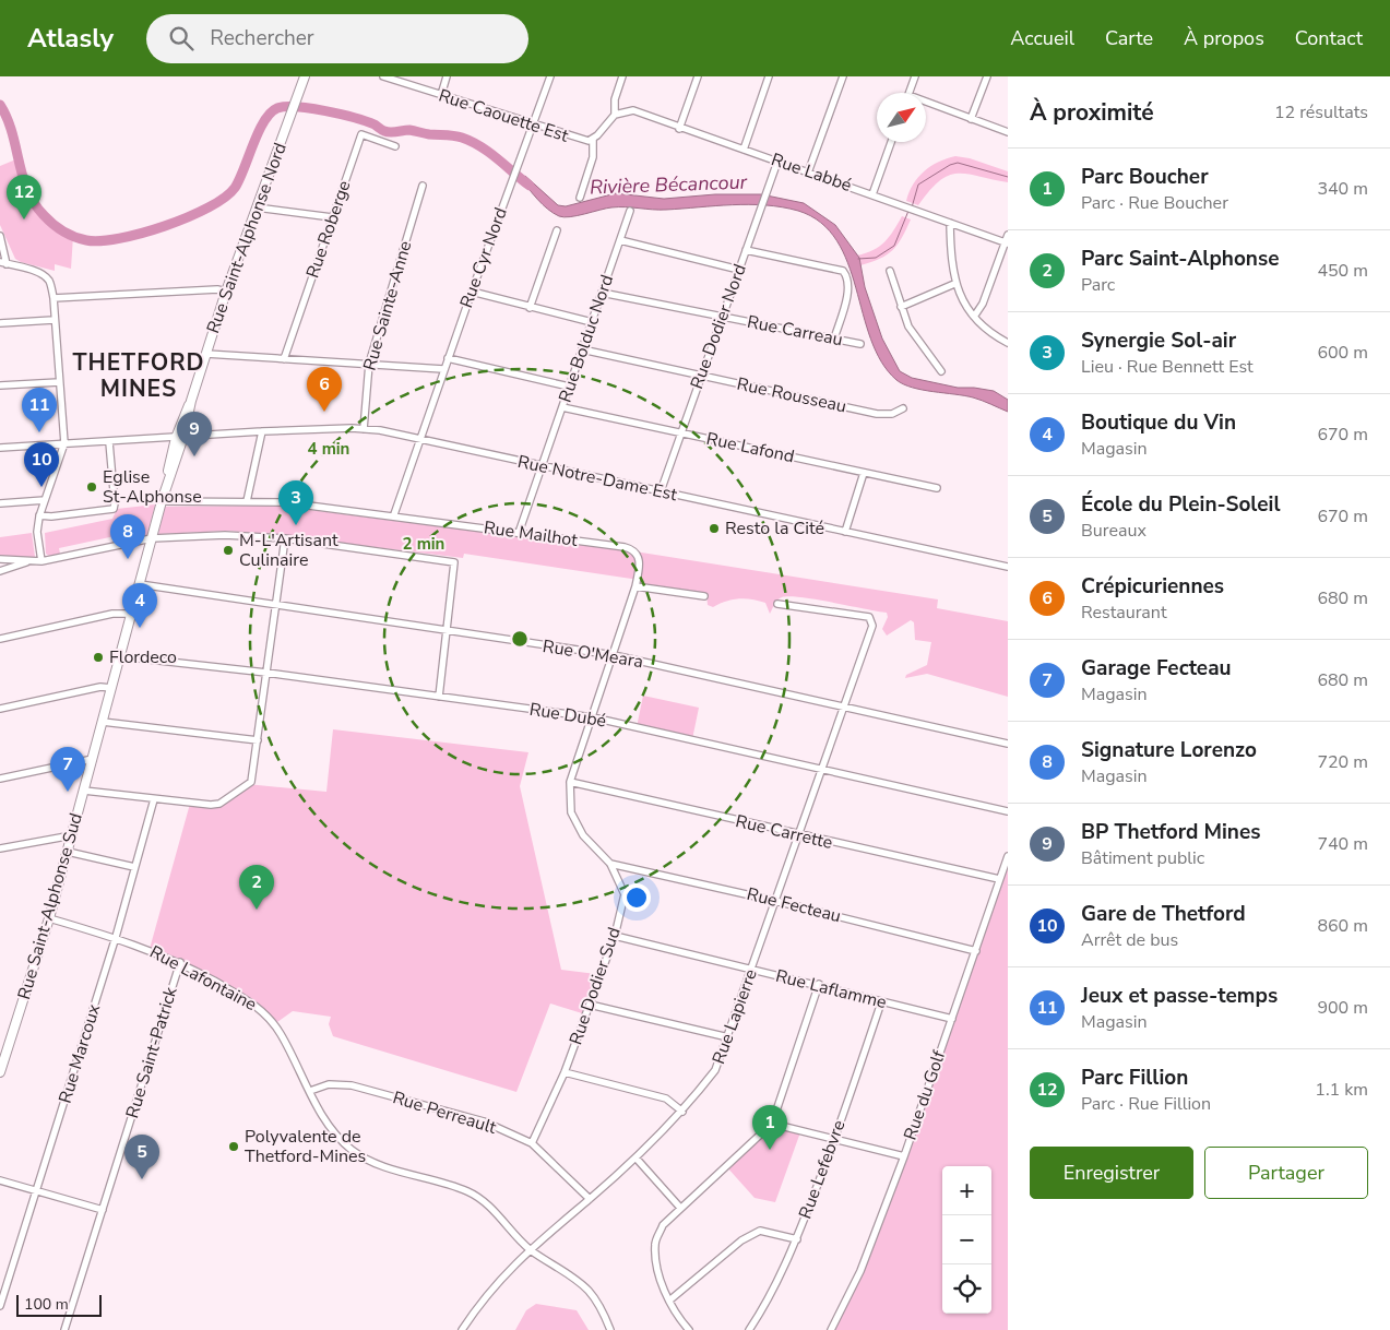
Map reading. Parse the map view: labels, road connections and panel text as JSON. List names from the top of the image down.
{
  "streets": {
    "main road": ["Rue Saint-Alphonse Nord", "Rue Saint-Alphonse Sud"],
    "street": [
      "Rue Caouette Est",
      "Rue Labbé",
      "Rue Roberge",
      "Rue Cyr Nord",
      "Rue Sainte-Anne",
      "Rue Dodier Nord",
      "Rue Carreau",
      "Rue Bolduc Nord",
      "Rue Rousseau",
      "Rue Lafond",
      "Rue Notre-Dame Est",
      "Rue Mailhot",
      "Rue O'Meara",
      "Rue Dubé",
      "Rue Carrette",
      "Rue Fecteau",
      "Rue Lafontaine",
      "Rue Dodier Sud",
      "Rue Laflamme",
      "Rue Lapierre",
      "Rue Saint-Patrick",
      "Rue Marcoux",
      "Rue du Golf",
      "Rue Perreault",
      "Rue Lefebvre"
    ]
  },
  "crossings": [
    ["Rue Caouette Est", "Rue Cyr Nord"],
    ["Rue Labbé", "Rue Dodier Nord"],
    ["Rue Saint-Alphonse Nord", "Rue Notre-Dame Est"],
    ["Rue Saint-Alphonse Nord", "Rue Saint-Alphonse Sud"],
    ["Rue Cyr Nord", "Rue Notre-Dame Est"],
    ["Rue Cyr Nord", "Rue Mailhot"],
    ["Rue Sainte-Anne", "Rue Notre-Dame Est"],
    ["Rue Dodier Nord", "Rue Carreau"],
    ["Rue Dodier Nord", "Rue Rousseau"],
    ["Rue Dodier Nord", "Rue Lafond"],
    ["Rue Dodier Nord", "Rue Notre-Dame Est"],
    ["Rue Carreau", "Rue Bolduc Nord"],
    ["Rue Bolduc Nord", "Rue Rousseau"],
    ["Rue Bolduc Nord", "Rue Lafond"],
    ["Rue Bolduc Nord", "Rue Notre-Dame Est"],
    ["Rue Bolduc Nord", "Rue Mailhot"],
    ["Rue Notre-Dame Est", "Rue Saint-Alphonse Sud"],
    ["Rue Mailhot", "Rue Saint-Alphonse Sud"],
    ["Rue Mailhot", "Rue Dodier Sud"],
    ["Rue O'Meara", "Rue Saint-Alphonse Sud"],
    ["Rue O'Meara", "Rue Dodier Sud"],
    ["Rue O'Meara", "Rue Lapierre"],
    ["Rue Dubé", "Rue Saint-Alphonse Sud"],
    ["Rue Dubé", "Rue Dodier Sud"],
    ["Rue Dubé", "Rue Lapierre"],
    ["Rue Carrette", "Rue Dodier Sud"],
    ["Rue Carrette", "Rue Lapierre"],
    ["Rue Carrette", "Rue du Golf"],
    ["Rue Fecteau", "Rue Dodier Sud"],
    ["Rue Fecteau", "Rue Lapierre"],
    ["Rue Fecteau", "Rue du Golf"],
    ["Rue Saint-Alphonse Sud", "Rue Lafontaine"],
    ["Rue Lafontaine", "Rue Lapierre"],
    ["Rue Lafontaine", "Rue Saint-Patrick"],
    ["Rue Lafontaine", "Rue Marcoux"],
    ["Rue Lafontaine", "Rue Perreault"],
    ["Rue Dodier Sud", "Rue Laflamme"],
    ["Rue Dodier Sud", "Rue Perreault"],
    ["Rue Laflamme", "Rue Lapierre"],
    ["Rue Laflamme", "Rue du Golf"],
    ["Rue Laflamme", "Rue Lefebvre"],
    ["Rue Lapierre", "Rue Perreault"]
  ],
  "districts": ["THETFORD MINES"],
  "water": ["Rivière Bécancour"],
  "places": [
    "Eglise St-Alphonse",
    "Resto la Cité",
    "M-L'Artisant Culinaire",
    "Flordeco",
    "Polyvalente de Thetford-Mines"
  ],
  "scale_bar": "100 m",
  "north": "top right",
  "page": {
    "header": "Atlasly",
    "search": "Rechercher",
    "nav": [
      "Accueil",
      "Carte",
      "À propos",
      "Contact"
    ],
    "heading": ["À proximité", "12 résultats"],
    "list": [
      {
        "mark": "1",
        "name": "Parc Boucher",
        "note": "Parc · Rue Boucher",
        "value": "340 m"
      },
      {
        "mark": "2",
        "name": "Parc Saint-Alphonse",
        "note": "Parc",
        "value": "450 m"
      },
      {
        "mark": "3",
        "name": "Synergie Sol-air",
        "note": "Lieu · Rue Bennett Est",
        "value": "600 m"
      },
      {
        "mark": "4",
        "name": "Boutique du Vin",
        "note": "Magasin",
        "value": "670 m"
      },
      {
        "mark": "5",
        "name": "École du Plein-Soleil",
        "note": "Bureaux",
        "value": "670 m"
      },
      {
        "mark": "6",
        "name": "Crépicuriennes",
        "note": "Restaurant",
        "value": "680 m"
      },
      {
        "mark": "7",
        "name": "Garage Fecteau",
        "note": "Magasin",
        "value": "680 m"
      },
      {
        "mark": "8",
        "name": "Signature Lorenzo",
        "note": "Magasin",
        "value": "720 m"
      },
      {
        "mark": "9",
        "name": "BP Thetford Mines",
        "note": "Bâtiment public",
        "value": "740 m"
      },
      {
        "mark": "10",
        "name": "Gare de Thetford",
        "note": "Arrêt de bus",
        "value": "860 m"
      },
      {
        "mark": "11",
        "name": "Jeux et passe-temps",
        "note": "Magasin",
        "value": "900 m"
      },
      {
        "mark": "12",
        "name": "Parc Fillion",
        "note": "Parc · Rue Fillion",
        "value": "1.1 km"
      }
    ],
    "pins": [
      "12",
      "6",
      "11",
      "9",
      "10",
      "3",
      "8",
      "4",
      "7",
      "2",
      "1",
      "5"
    ],
    "buttons": ["Enregistrer", "Partager"],
    "map_buttons": ["+", "−"],
    "scale": "100 m"
  },
  "rings": ["4 min", "2 min"]
}
